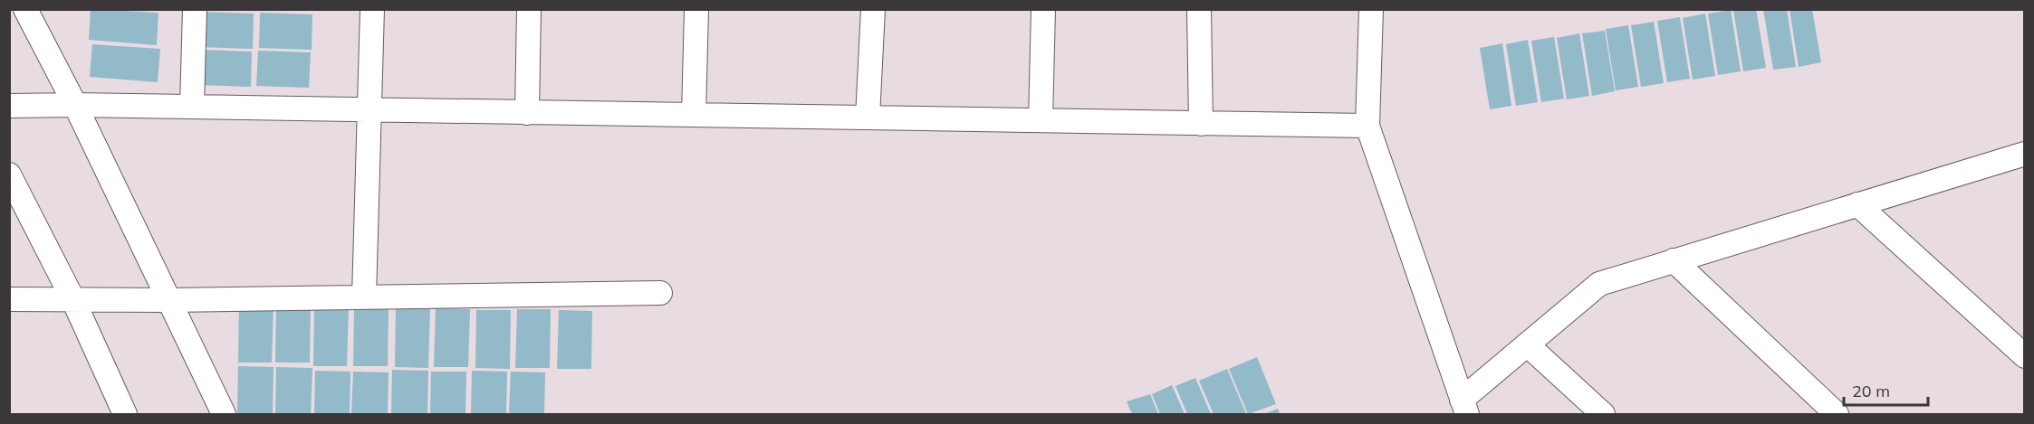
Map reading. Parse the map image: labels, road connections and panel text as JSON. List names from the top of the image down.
{
  "scale_bar": "20 m"
}
